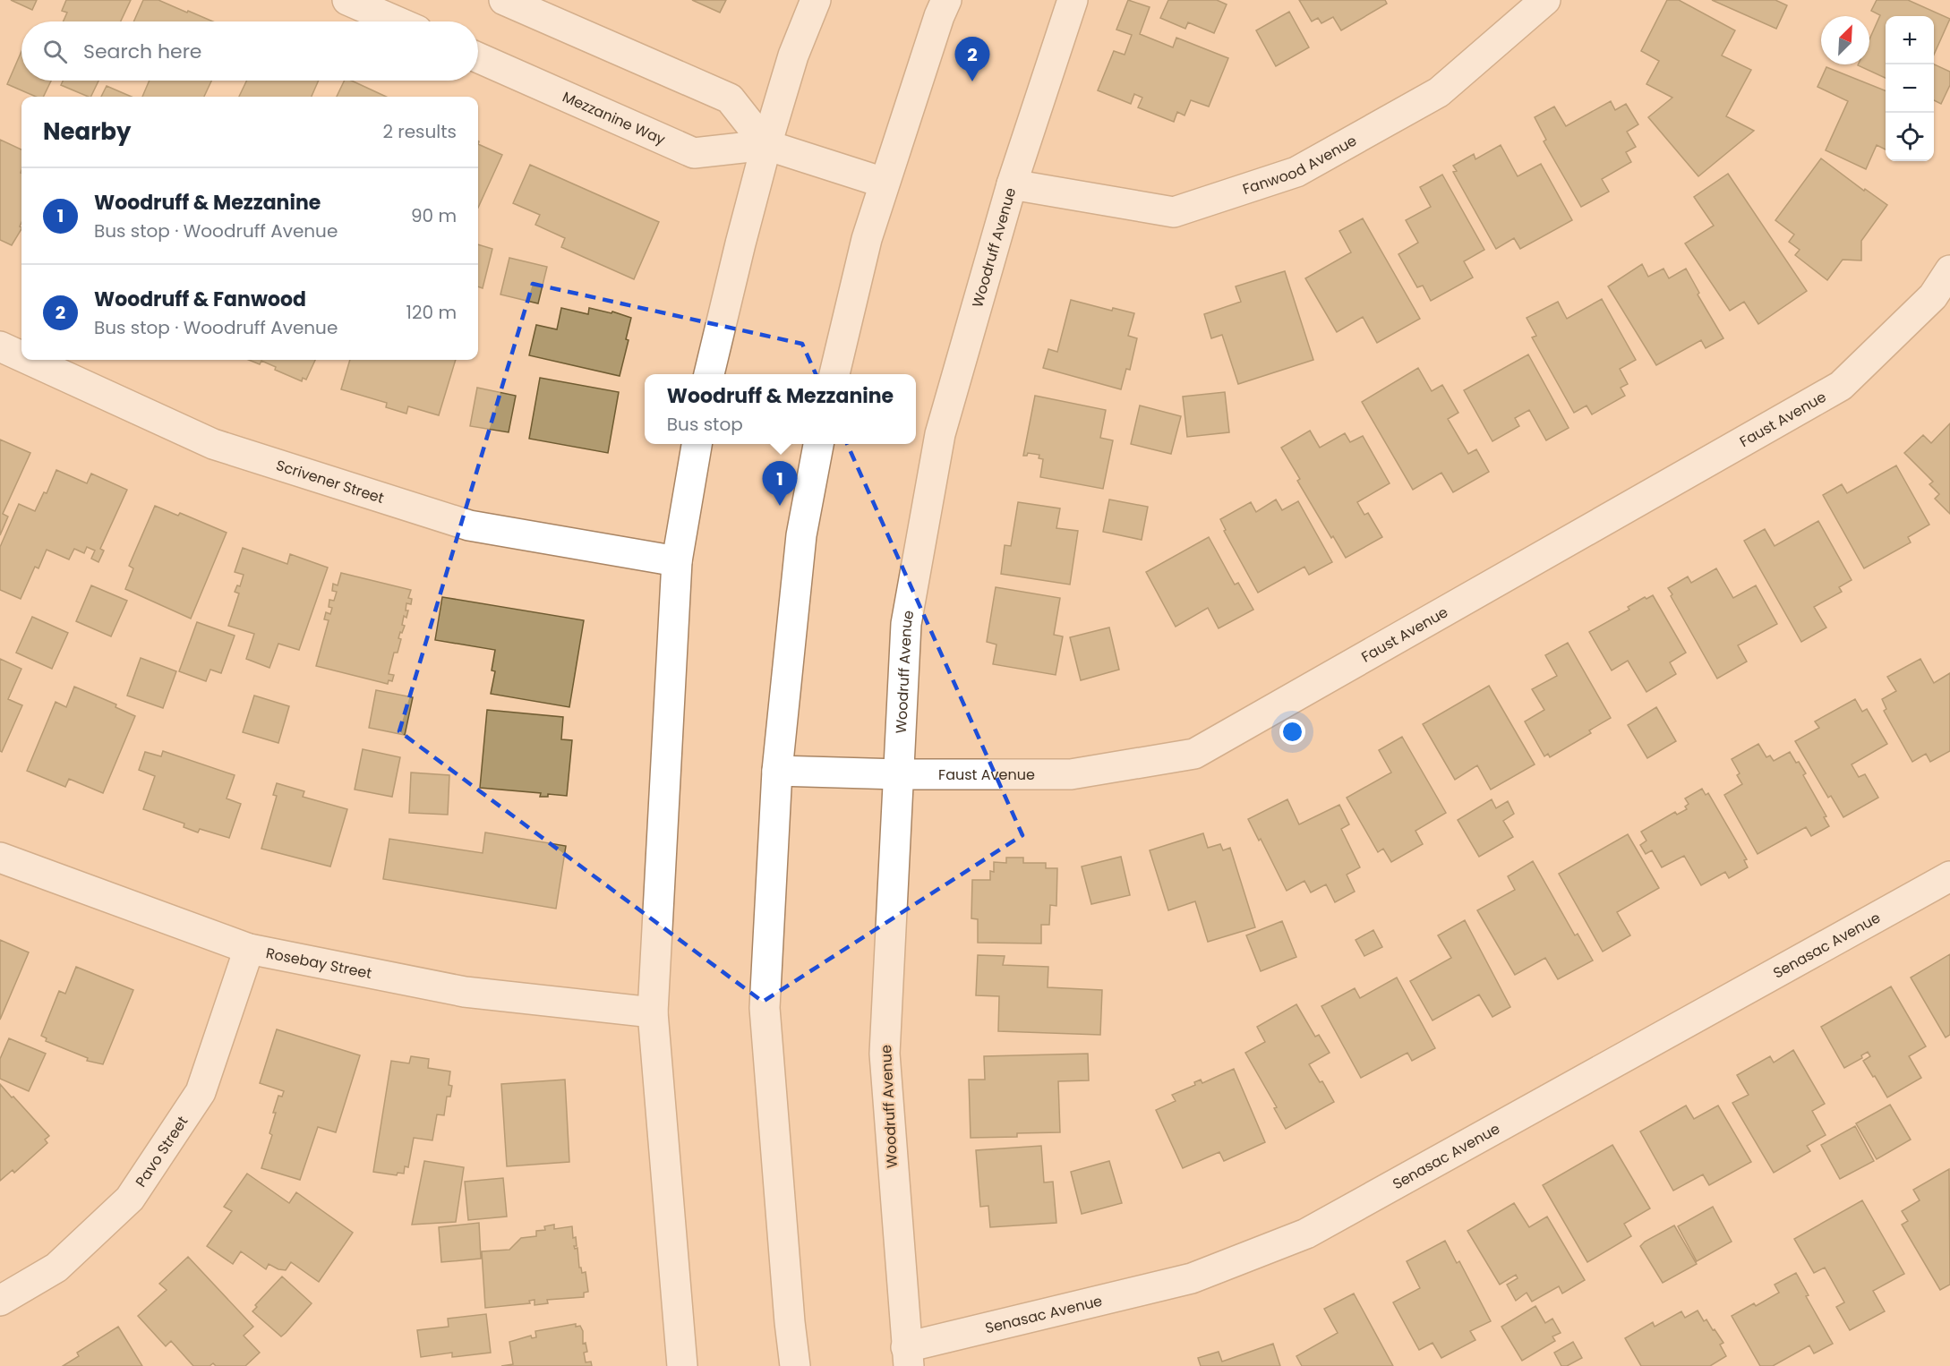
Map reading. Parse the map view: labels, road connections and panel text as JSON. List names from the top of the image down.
{
  "streets": {
    "street": [
      "Mezzanine Way",
      "Fanwood Avenue",
      "Woodruff Avenue",
      "Faust Avenue",
      "Scrivener Street",
      "Senasac Avenue",
      "Rosebay Street",
      "Pavo Street"
    ]
  },
  "crossings": [
    ["Fanwood Avenue", "Woodruff Avenue"],
    ["Woodruff Avenue", "Faust Avenue"],
    ["Woodruff Avenue", "Senasac Avenue"],
    ["Rosebay Street", "Pavo Street"]
  ],
  "north": "top right",
  "page": {
    "map_buttons": ["+", "−"],
    "search": "Search here",
    "pins": ["2", "1"],
    "heading": ["Nearby", "2 results"],
    "list": [
      {
        "mark": "1",
        "name": "Woodruff & Mezzanine",
        "note": "Bus stop · Woodruff Avenue",
        "value": "90 m"
      },
      {
        "mark": "2",
        "name": "Woodruff & Fanwood",
        "note": "Bus stop · Woodruff Avenue",
        "value": "120 m"
      }
    ],
    "popup": ["Woodruff & Mezzanine", "Bus stop"]
  }
}
